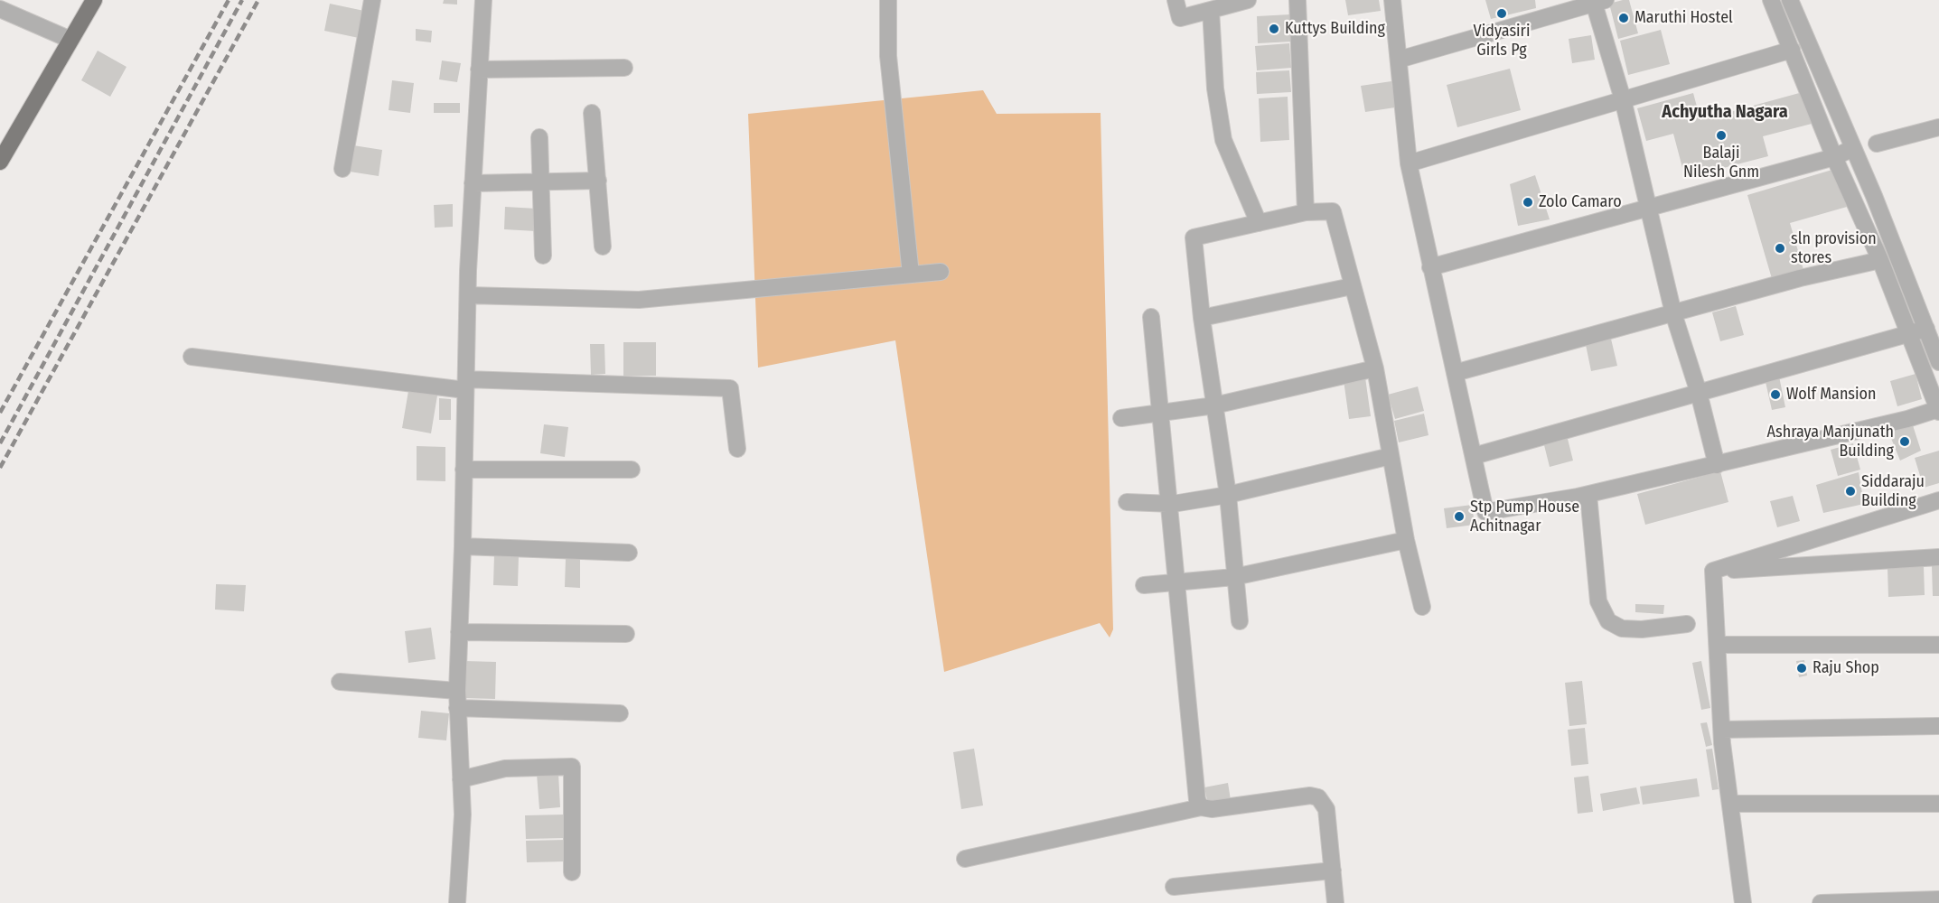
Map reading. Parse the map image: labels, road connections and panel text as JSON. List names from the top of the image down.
{
  "districts": ["Achyutha Nagara"],
  "places": [
    "Vidyasiri Girls Pg",
    "Maruthi Hostel",
    "Kuttys Building",
    "Balaji Nilesh Gnm",
    "Zolo Camaro",
    "sln provision stores",
    "Wolf Mansion",
    "Ashraya Manjunath Building",
    "Siddaraju Building",
    "Stp Pump House Achitnagar",
    "Raju Shop"
  ]
}
